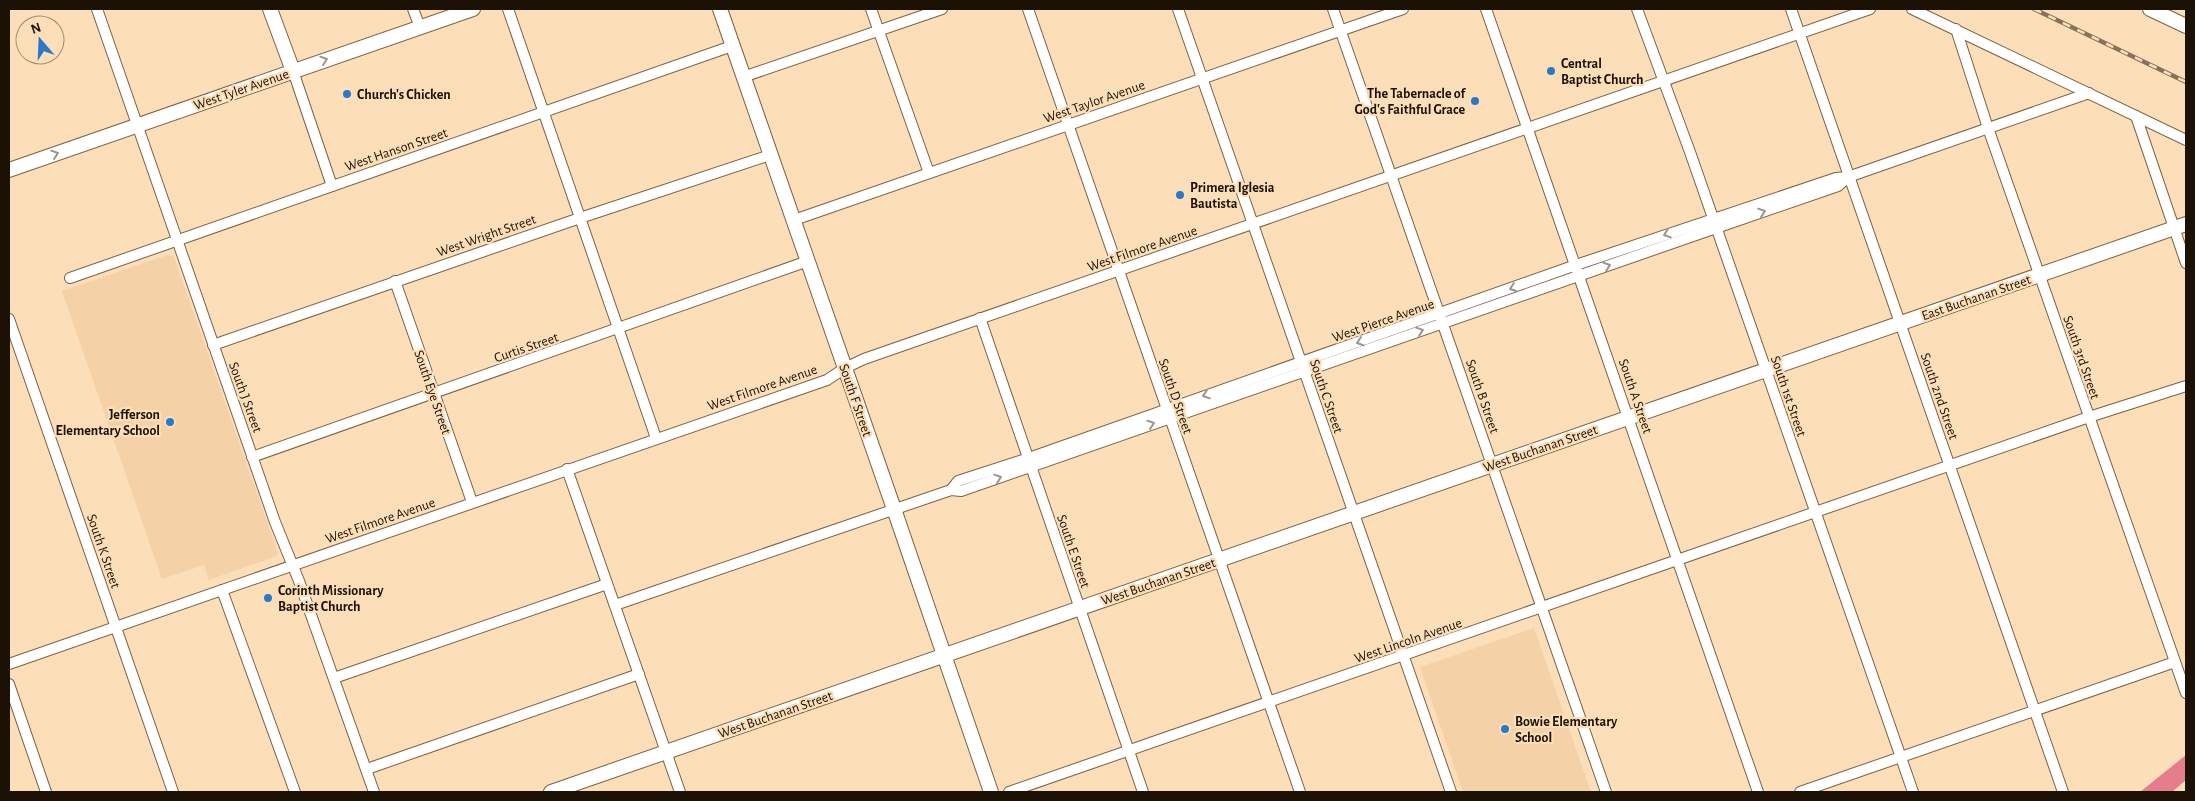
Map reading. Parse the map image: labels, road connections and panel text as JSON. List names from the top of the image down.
{
  "streets": {
    "street": [
      "West Tyler Avenue",
      "West Taylor Avenue",
      "West Hanson Street",
      "West Wright Street",
      "West Filmore Avenue",
      "East Buchanan Street",
      "West Pierce Avenue",
      "Curtis Street",
      "South 3rd Street",
      "South Eye Street",
      "South D Street",
      "South C Street",
      "South B Street",
      "South A Street",
      "South 1st Street",
      "South 2nd Street",
      "South J Street",
      "South F Street",
      "West Buchanan Street",
      "South K Street",
      "South E Street",
      "West Lincoln Avenue"
    ]
  },
  "crossings": [
    ["West Tyler Avenue", "South J Street"],
    ["West Taylor Avenue", "South D Street"],
    ["West Taylor Avenue", "South C Street"],
    ["West Taylor Avenue", "South B Street"],
    ["West Taylor Avenue", "South F Street"],
    ["West Hanson Street", "South J Street"],
    ["West Hanson Street", "South F Street"],
    ["West Wright Street", "South Eye Street"],
    ["West Wright Street", "South J Street"],
    ["West Wright Street", "South F Street"],
    ["West Filmore Avenue", "South Eye Street"],
    ["West Filmore Avenue", "South D Street"],
    ["West Filmore Avenue", "South C Street"],
    ["West Filmore Avenue", "South B Street"],
    ["West Filmore Avenue", "South A Street"],
    ["West Filmore Avenue", "South 1st Street"],
    ["West Filmore Avenue", "South 2nd Street"],
    ["West Filmore Avenue", "South J Street"],
    ["West Filmore Avenue", "South F Street"],
    ["West Filmore Avenue", "South K Street"],
    ["West Filmore Avenue", "South E Street"],
    ["East Buchanan Street", "South 3rd Street"],
    ["East Buchanan Street", "South 1st Street"],
    ["East Buchanan Street", "South 2nd Street"],
    ["East Buchanan Street", "West Buchanan Street"],
    ["West Pierce Avenue", "South D Street"],
    ["West Pierce Avenue", "South C Street"],
    ["West Pierce Avenue", "South B Street"],
    ["West Pierce Avenue", "South A Street"],
    ["West Pierce Avenue", "South 1st Street"],
    ["West Pierce Avenue", "South F Street"],
    ["West Pierce Avenue", "South E Street"],
    ["Curtis Street", "South Eye Street"],
    ["Curtis Street", "South J Street"],
    ["Curtis Street", "South F Street"],
    ["South 3rd Street", "West Lincoln Avenue"],
    ["South D Street", "West Buchanan Street"],
    ["South D Street", "West Lincoln Avenue"],
    ["South C Street", "West Buchanan Street"],
    ["South C Street", "West Lincoln Avenue"],
    ["South B Street", "West Buchanan Street"],
    ["South B Street", "West Lincoln Avenue"],
    ["South A Street", "West Buchanan Street"],
    ["South A Street", "West Lincoln Avenue"],
    ["South 1st Street", "West Buchanan Street"],
    ["South 1st Street", "West Lincoln Avenue"],
    ["South 2nd Street", "West Lincoln Avenue"],
    ["South F Street", "West Buchanan Street"],
    ["West Buchanan Street", "South E Street"],
    ["South E Street", "West Lincoln Avenue"]
  ],
  "one_way": ["West Tyler Avenue"],
  "places": [
    "Central Baptist Church",
    "Church's Chicken",
    "The Tabernacle of God's Faithful Grace",
    "Primera Iglesia Bautista",
    "Jefferson Elementary School",
    "Corinth Missionary Baptist Church",
    "Bowie Elementary School"
  ],
  "north": "top"
}
